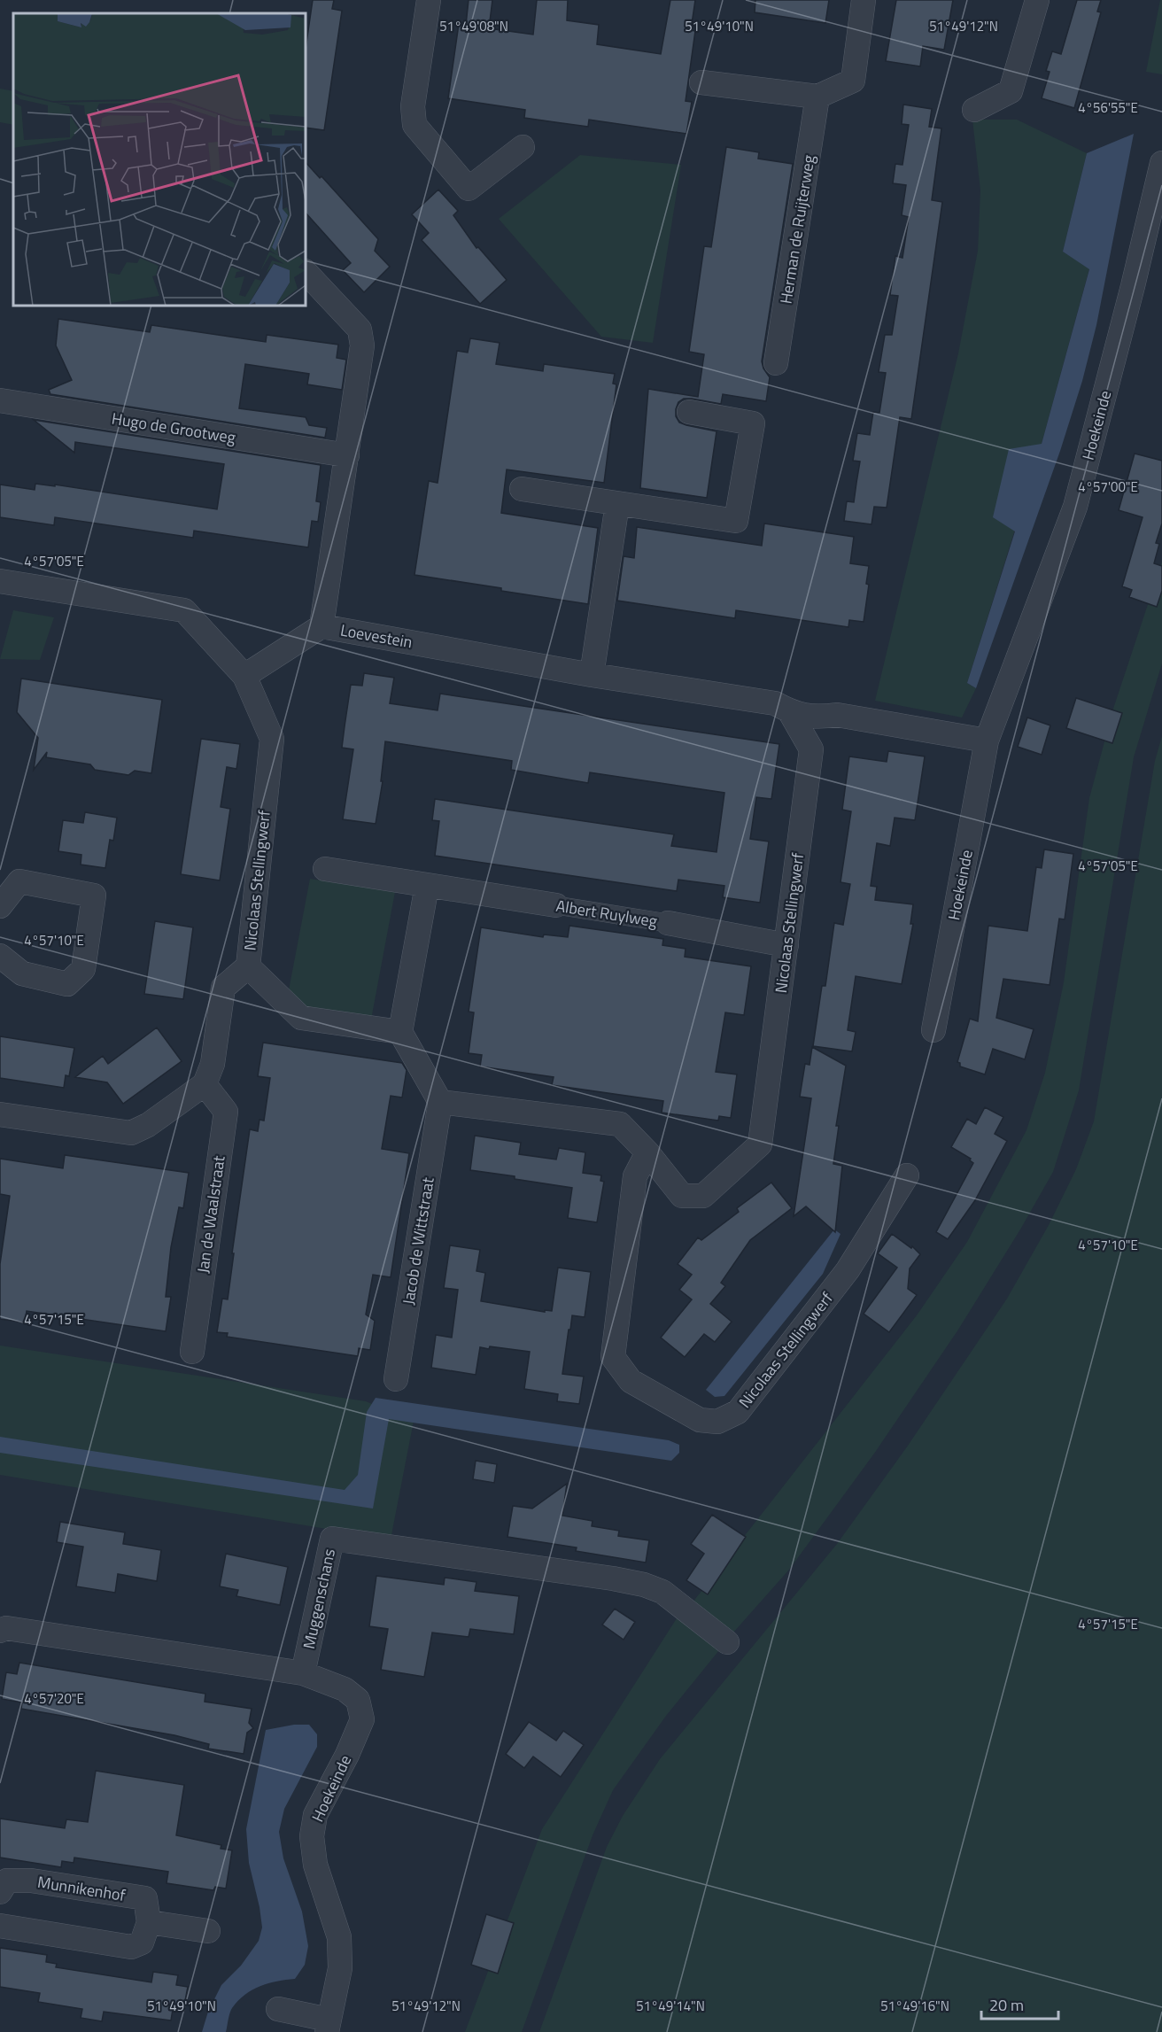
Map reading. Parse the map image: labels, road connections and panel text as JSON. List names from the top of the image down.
{
  "streets": {
    "street": [
      "Herman de Ruijterweg",
      "Hoekeinde",
      "Hugo de Grootweg",
      "Loevestein",
      "Nicolaas Stellingwerf",
      "Albert Ruylweg",
      "Jan de Waalstraat",
      "Jacob de Wittstraat",
      "Muggenschans",
      "Munnikenhof"
    ]
  },
  "crossings": [
    ["Hoekeinde", "Muggenschans"],
    ["Loevestein", "Nicolaas Stellingwerf"],
    ["Nicolaas Stellingwerf", "Albert Ruylweg"],
    ["Nicolaas Stellingwerf", "Jacob de Wittstraat"]
  ],
  "scale_bar": "20 m",
  "coordinates": [
    "51°49'08\"N",
    "51°49'10\"N",
    "51°49'12\"N",
    "4°56'55\"E",
    "4°57'00\"E",
    "4°57'05\"E",
    "4°57'10\"E",
    "4°57'15\"E",
    "4°57'20\"E",
    "51°49'14\"N",
    "51°49'16\"N"
  ]
}
